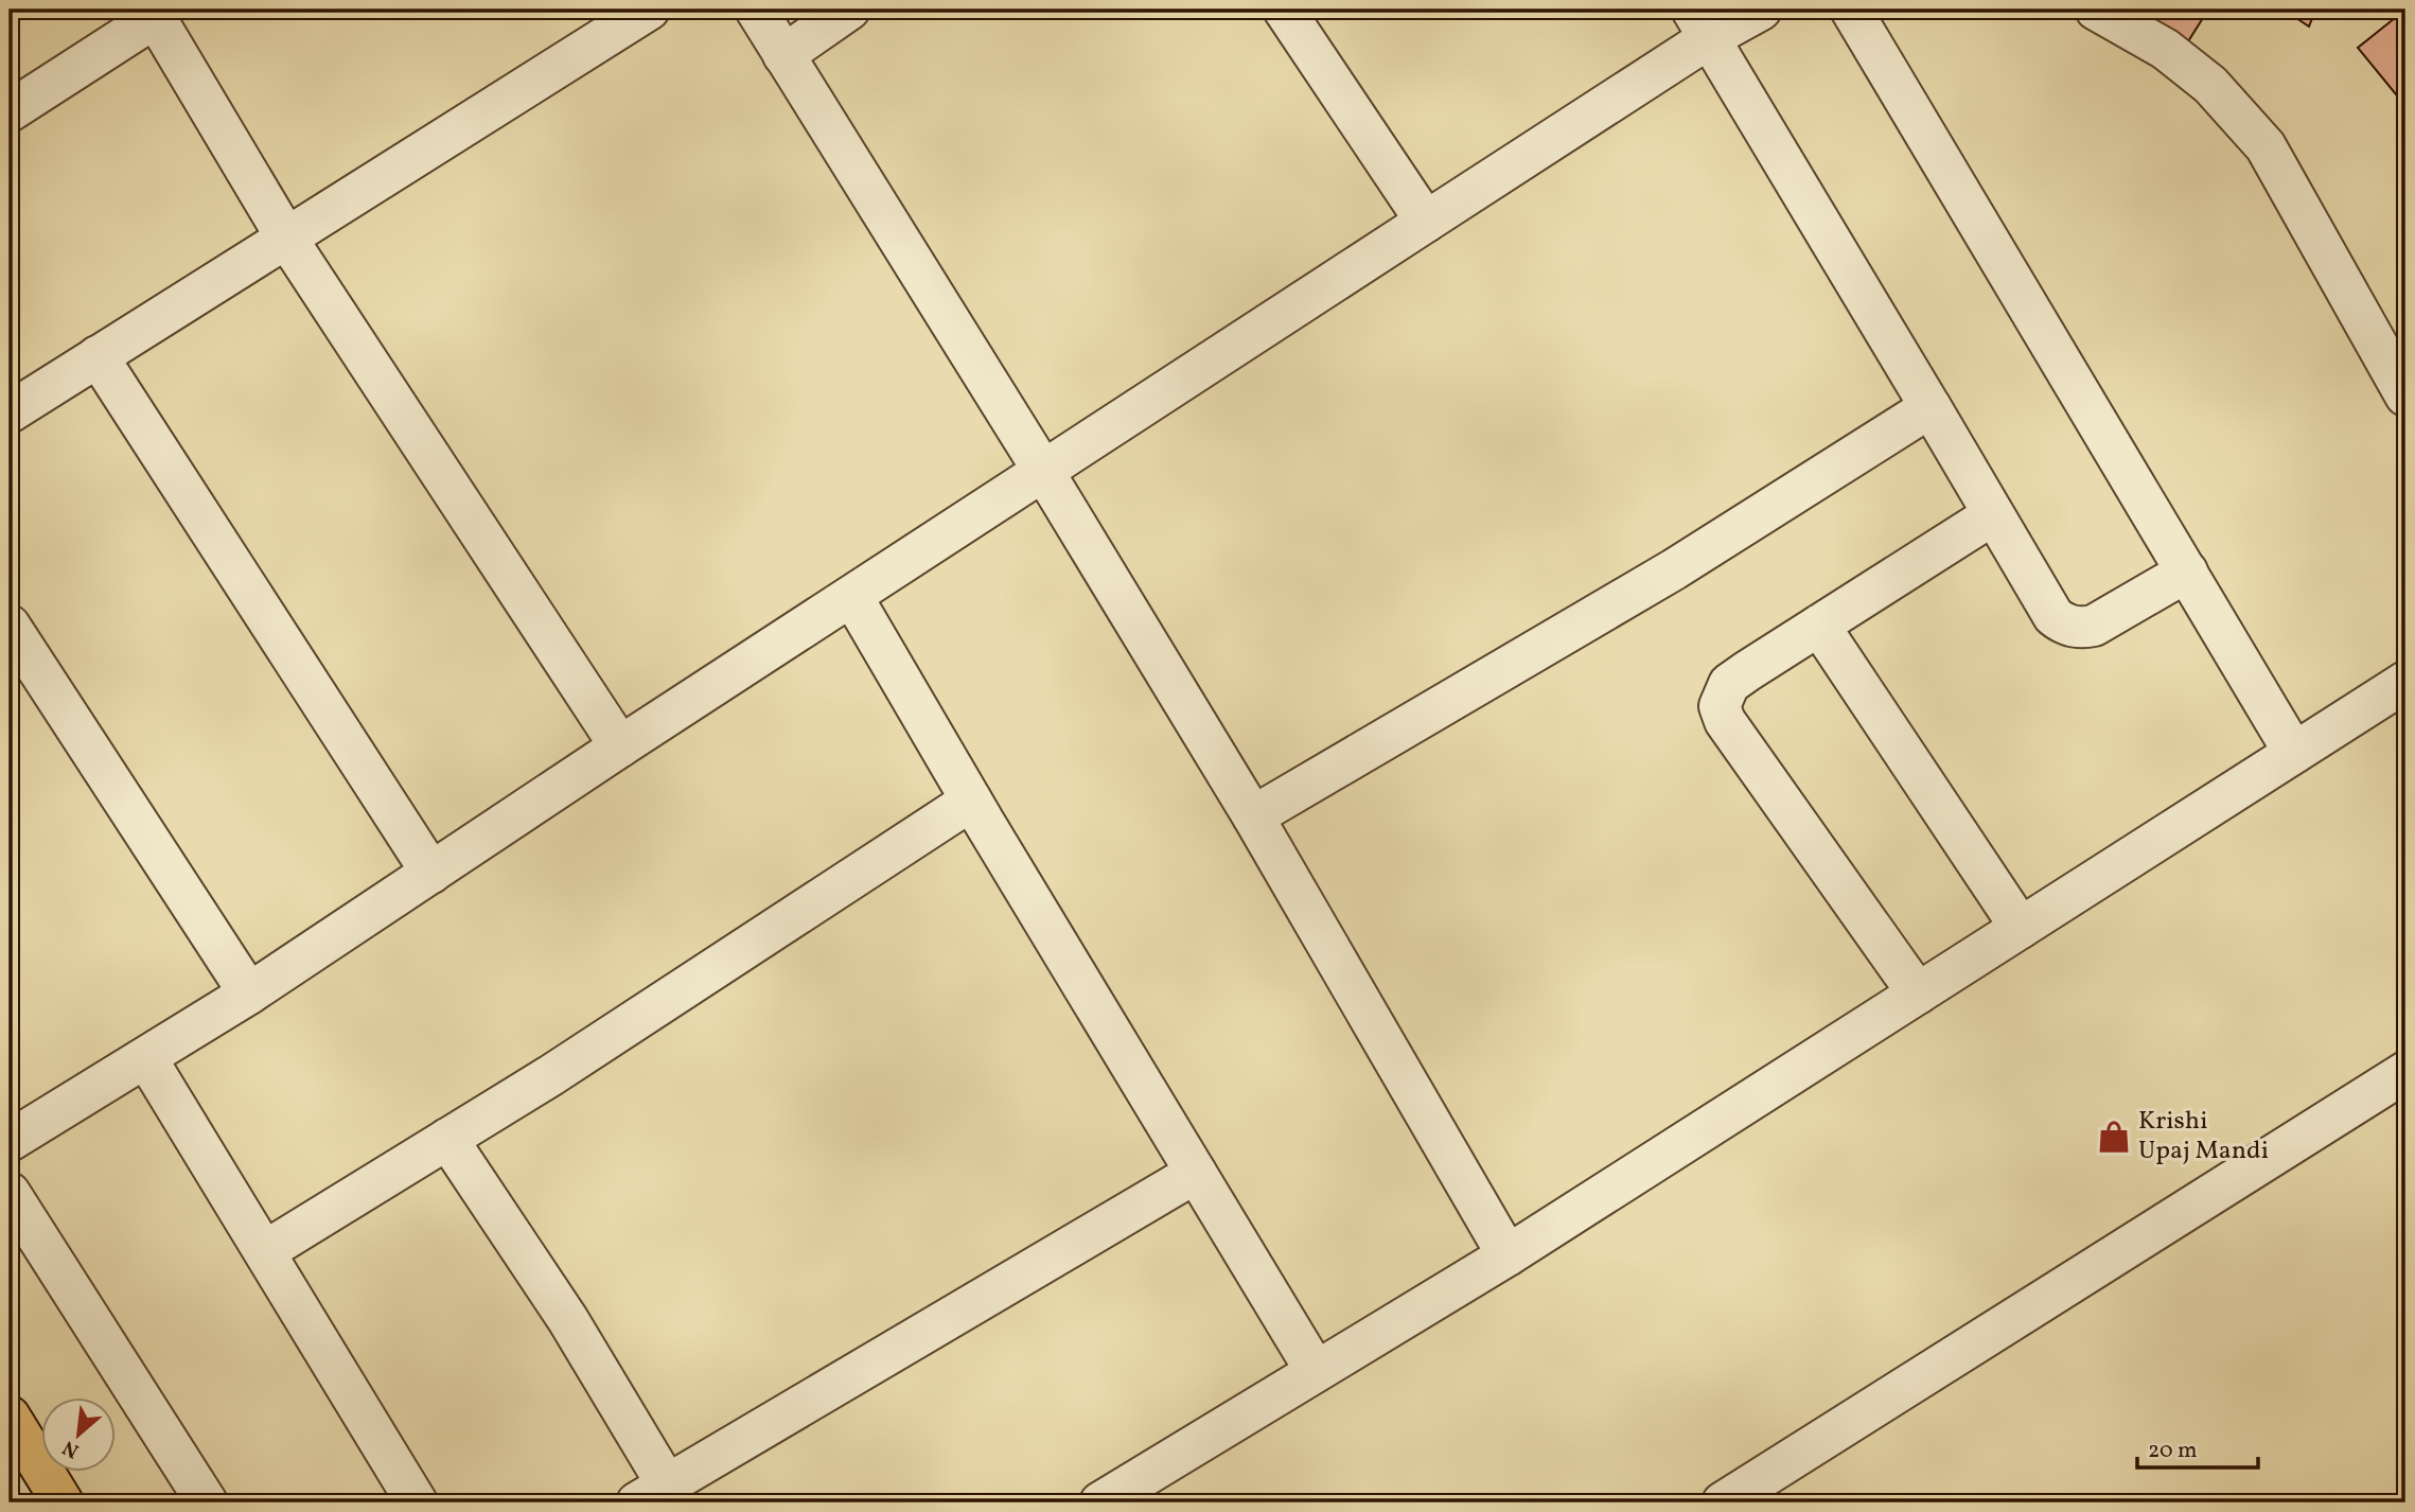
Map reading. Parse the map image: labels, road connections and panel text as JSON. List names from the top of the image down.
{
  "places": {
    "shop": ["Krishi Upaj Mandi"]
  },
  "scale_bar": "20 m",
  "north": "bottom left"
}
